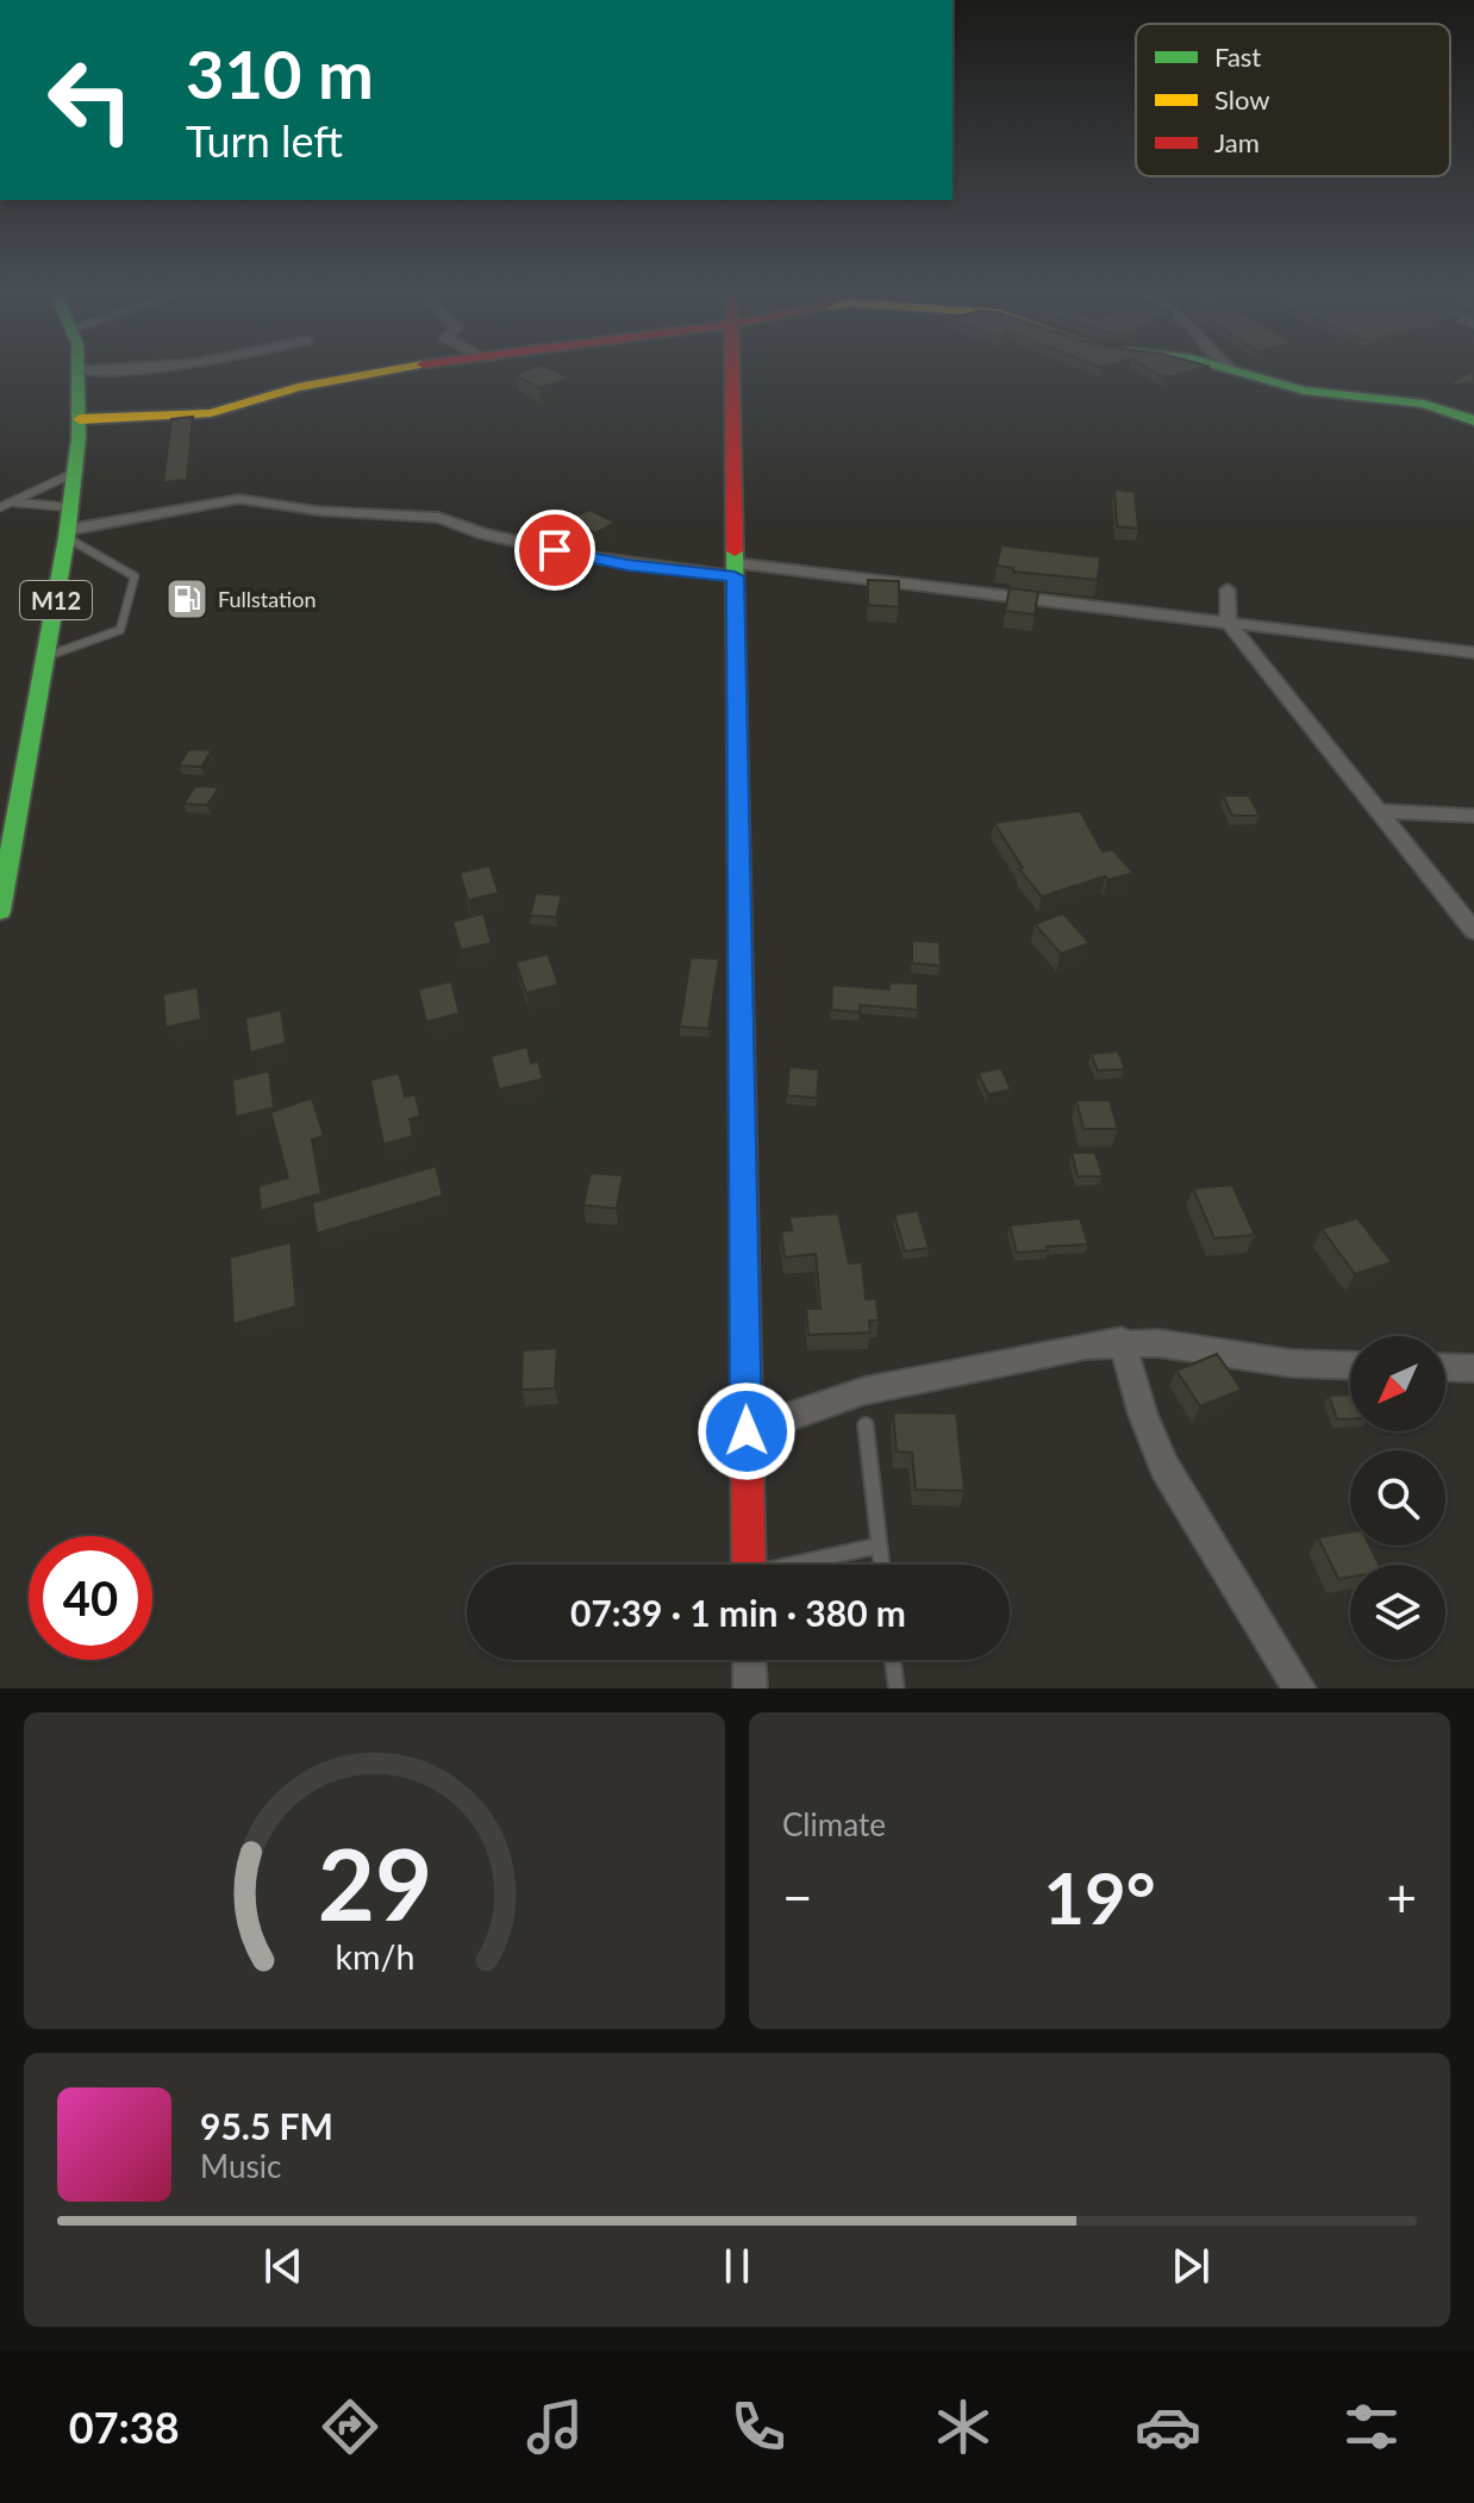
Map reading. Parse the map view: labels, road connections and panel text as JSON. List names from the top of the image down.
{
  "streets": {
    "main road": ["M12"]
  },
  "places": {
    "fuel station": ["Fullstation"]
  },
  "legend": ["Fast", "Slow", "Jam"],
  "north": "bottom left",
  "page": {
    "turn": ["310 m", "Turn left"],
    "limit": "40",
    "trip": "07:39 · 1 min · 380 m",
    "tile": "Climate",
    "heat": ["−", "19°", "+"],
    "song": ["95.5 FM", "Music"],
    "tabs": "07:38",
    "gauge": ["29", "km/h"]
  }
}
